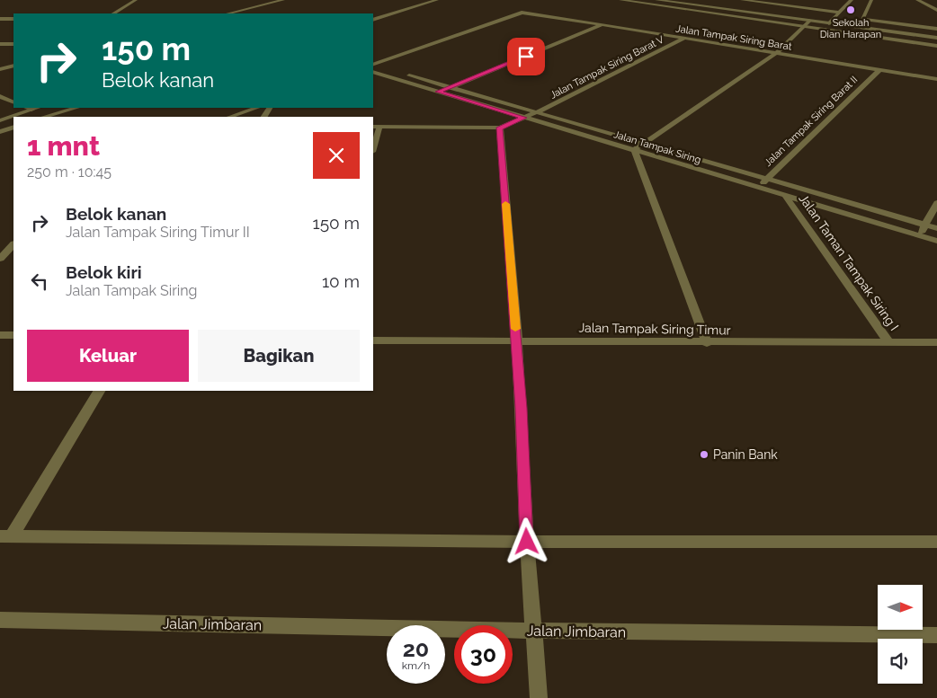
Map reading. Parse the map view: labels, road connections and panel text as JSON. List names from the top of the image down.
{
  "streets": {
    "street": [
      "Jalan Tampak Siring Barat",
      "Jalan Tampak Siring Barat V",
      "Jalan Tampak Siring Barat II",
      "Jalan Tampak Siring",
      "Jalan Taman Tampak Siring I",
      "Jalan Tampak Siring Timur",
      "Jalan Jimbaran"
    ]
  },
  "crossings": [
    ["Jalan Tampak Siring Barat", "Jalan Tampak Siring Barat V"],
    ["Jalan Tampak Siring Barat", "Jalan Tampak Siring Barat II"],
    ["Jalan Tampak Siring Barat V", "Jalan Tampak Siring"],
    ["Jalan Tampak Siring Barat II", "Jalan Tampak Siring"],
    ["Jalan Tampak Siring", "Jalan Taman Tampak Siring I"],
    ["Jalan Taman Tampak Siring I", "Jalan Tampak Siring Timur"]
  ],
  "places": ["Sekolah Dian Harapan", "Panin Bank"],
  "north": "right",
  "page": {
    "turn": ["150 m", "Belok kanan"],
    "heading": ["1 mnt", "250 m · 10:45"],
    "list": [
      {
        "name": "Belok kanan",
        "note": "Jalan Tampak Siring Timur II",
        "value": "150 m"
      },
      {
        "name": "Belok kiri",
        "note": "Jalan Tampak Siring",
        "value": "10 m"
      }
    ],
    "buttons": ["Keluar", "Bagikan"],
    "speed": "20 km/h",
    "limit": "30"
  }
}
